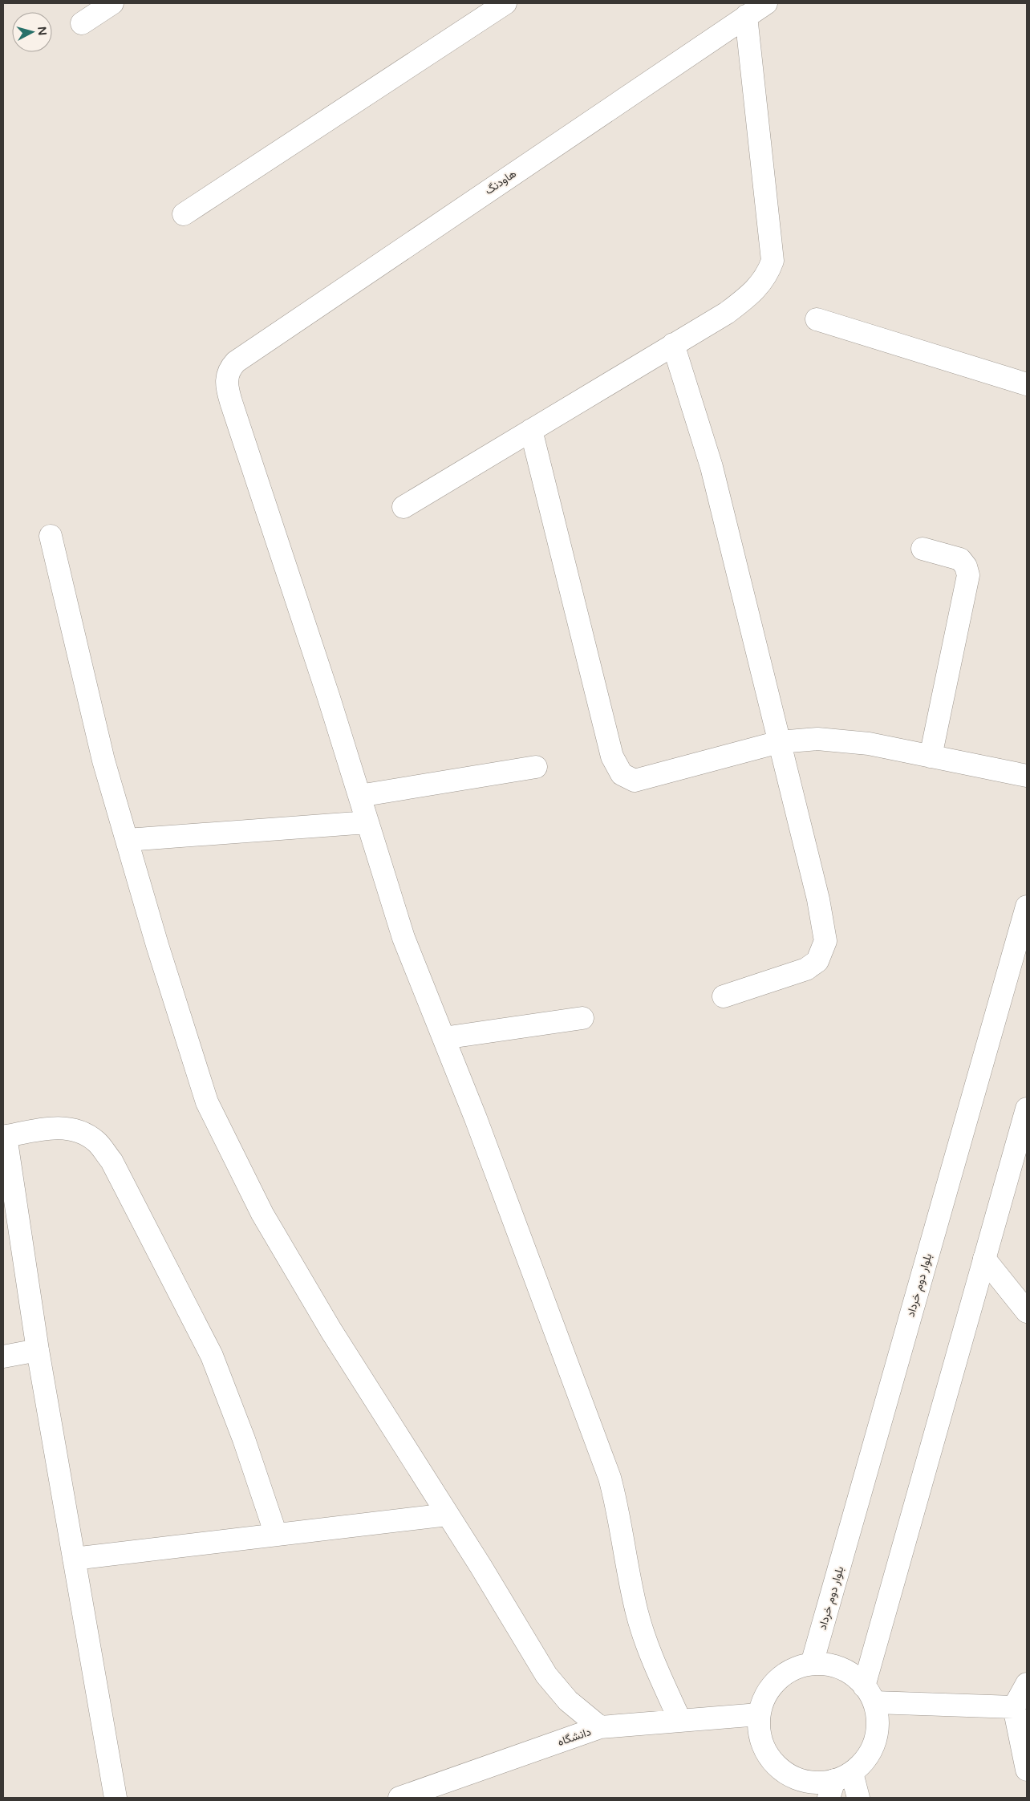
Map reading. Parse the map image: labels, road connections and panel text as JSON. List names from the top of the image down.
{
  "streets": {
    "street": ["هاودنگ", "بلوار دوم خرداد", "دانشگاه"]
  },
  "crossings": [
    ["بلوار دوم خرداد", "دانشگاه"]
  ],
  "north": "right"
}
